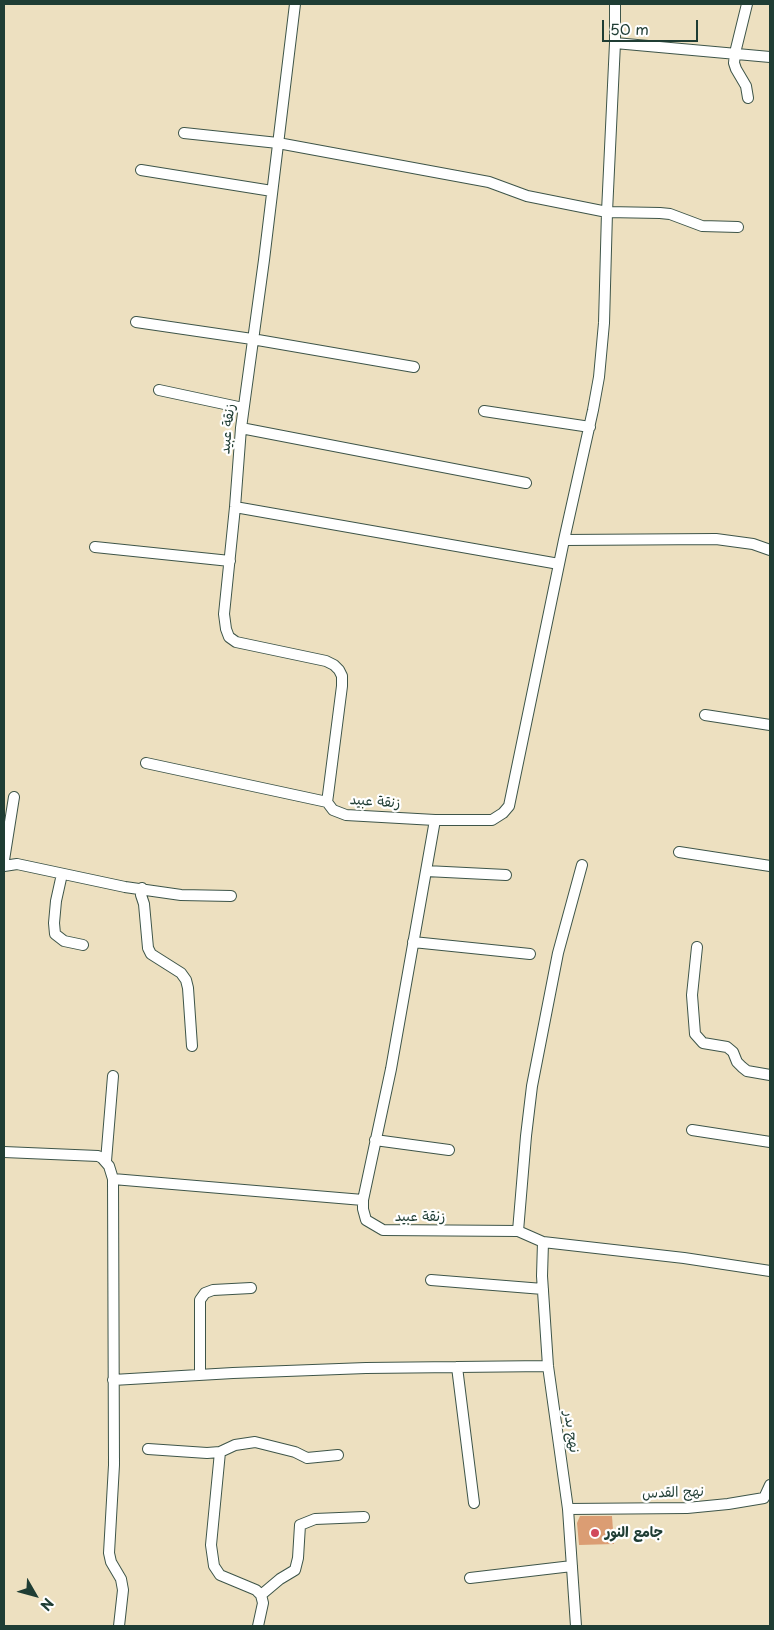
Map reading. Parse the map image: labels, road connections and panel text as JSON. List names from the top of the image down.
{
  "streets": {
    "street": ["زنقة عبيد", "نهج بدر", "نهج القدس"]
  },
  "crossings": [
    ["زنقة عبيد", "نهج بدر"],
    ["نهج بدر", "نهج القدس"]
  ],
  "places": ["جامع النور"],
  "scale_bar": "50 m",
  "north": "bottom right"
}
